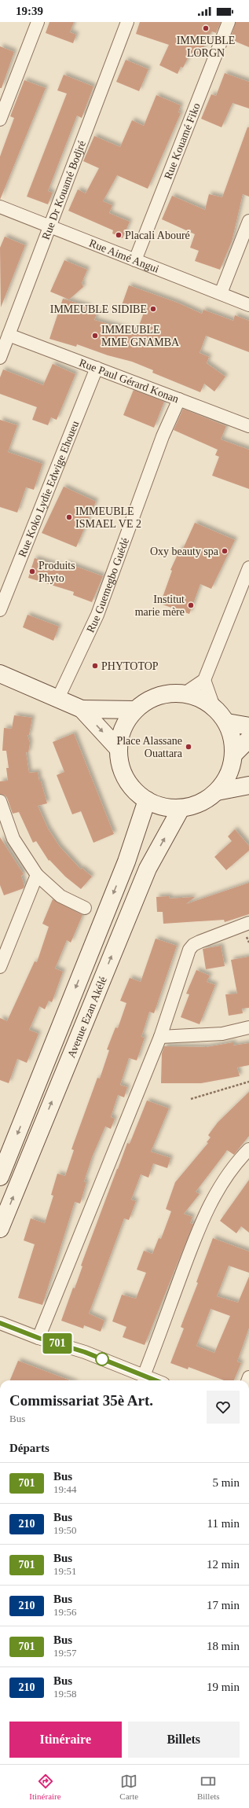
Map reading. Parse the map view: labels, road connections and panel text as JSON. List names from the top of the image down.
{
  "streets": {
    "street": [
      "Rue Kouamé Fiko",
      "Rue Dr Kouamé Bodjré",
      "Rue Aimé Angui",
      "Rue Paul Gérard Konan",
      "Rue Koko Lydie Edwige Ehoueu",
      "Rue Guemegbo Guédé",
      "Avenue Ezan Akélé"
    ]
  },
  "crossings": [
    ["Rue Kouamé Fiko", "Rue Aimé Angui"],
    ["Rue Dr Kouamé Bodjré", "Rue Aimé Angui"],
    ["Rue Dr Kouamé Bodjré", "Rue Paul Gérard Konan"],
    ["Rue Paul Gérard Konan", "Rue Koko Lydie Edwige Ehoueu"],
    ["Rue Paul Gérard Konan", "Rue Guemegbo Guédé"]
  ],
  "places": [
    "IMMEUBLE LORGN",
    "Placali Abouré",
    "IMMEUBLE SIDIBE",
    "IMMEUBLE MME GNAMBA",
    "IMMEUBLE ISMAEL VE 2",
    "Oxy beauty spa",
    "Produits Phyto",
    "Institut marie mère",
    "PHYTOTOP",
    "Place Alassane Ouattara"
  ],
  "lines": ["bus line 701"],
  "page": {
    "status": "19:39",
    "on_map": "701",
    "heading": [
      ["Commissariat 35è Art.", "Bus"],
      "Départs"
    ],
    "list": [
      {
        "mark": "701",
        "name": "Bus",
        "note": "19:44",
        "value": "5 min"
      },
      {
        "mark": "210",
        "name": "Bus",
        "note": "19:50",
        "value": "11 min"
      },
      {
        "mark": "701",
        "name": "Bus",
        "note": "19:51",
        "value": "12 min"
      },
      {
        "mark": "210",
        "name": "Bus",
        "note": "19:56",
        "value": "17 min"
      },
      {
        "mark": "701",
        "name": "Bus",
        "note": "19:57",
        "value": "18 min"
      },
      {
        "mark": "210",
        "name": "Bus",
        "note": "19:58",
        "value": "19 min"
      }
    ],
    "buttons": ["Itinéraire", "Billets"],
    "tabs": ["Itinéraire", "Carte", "Billets"]
  }
}
